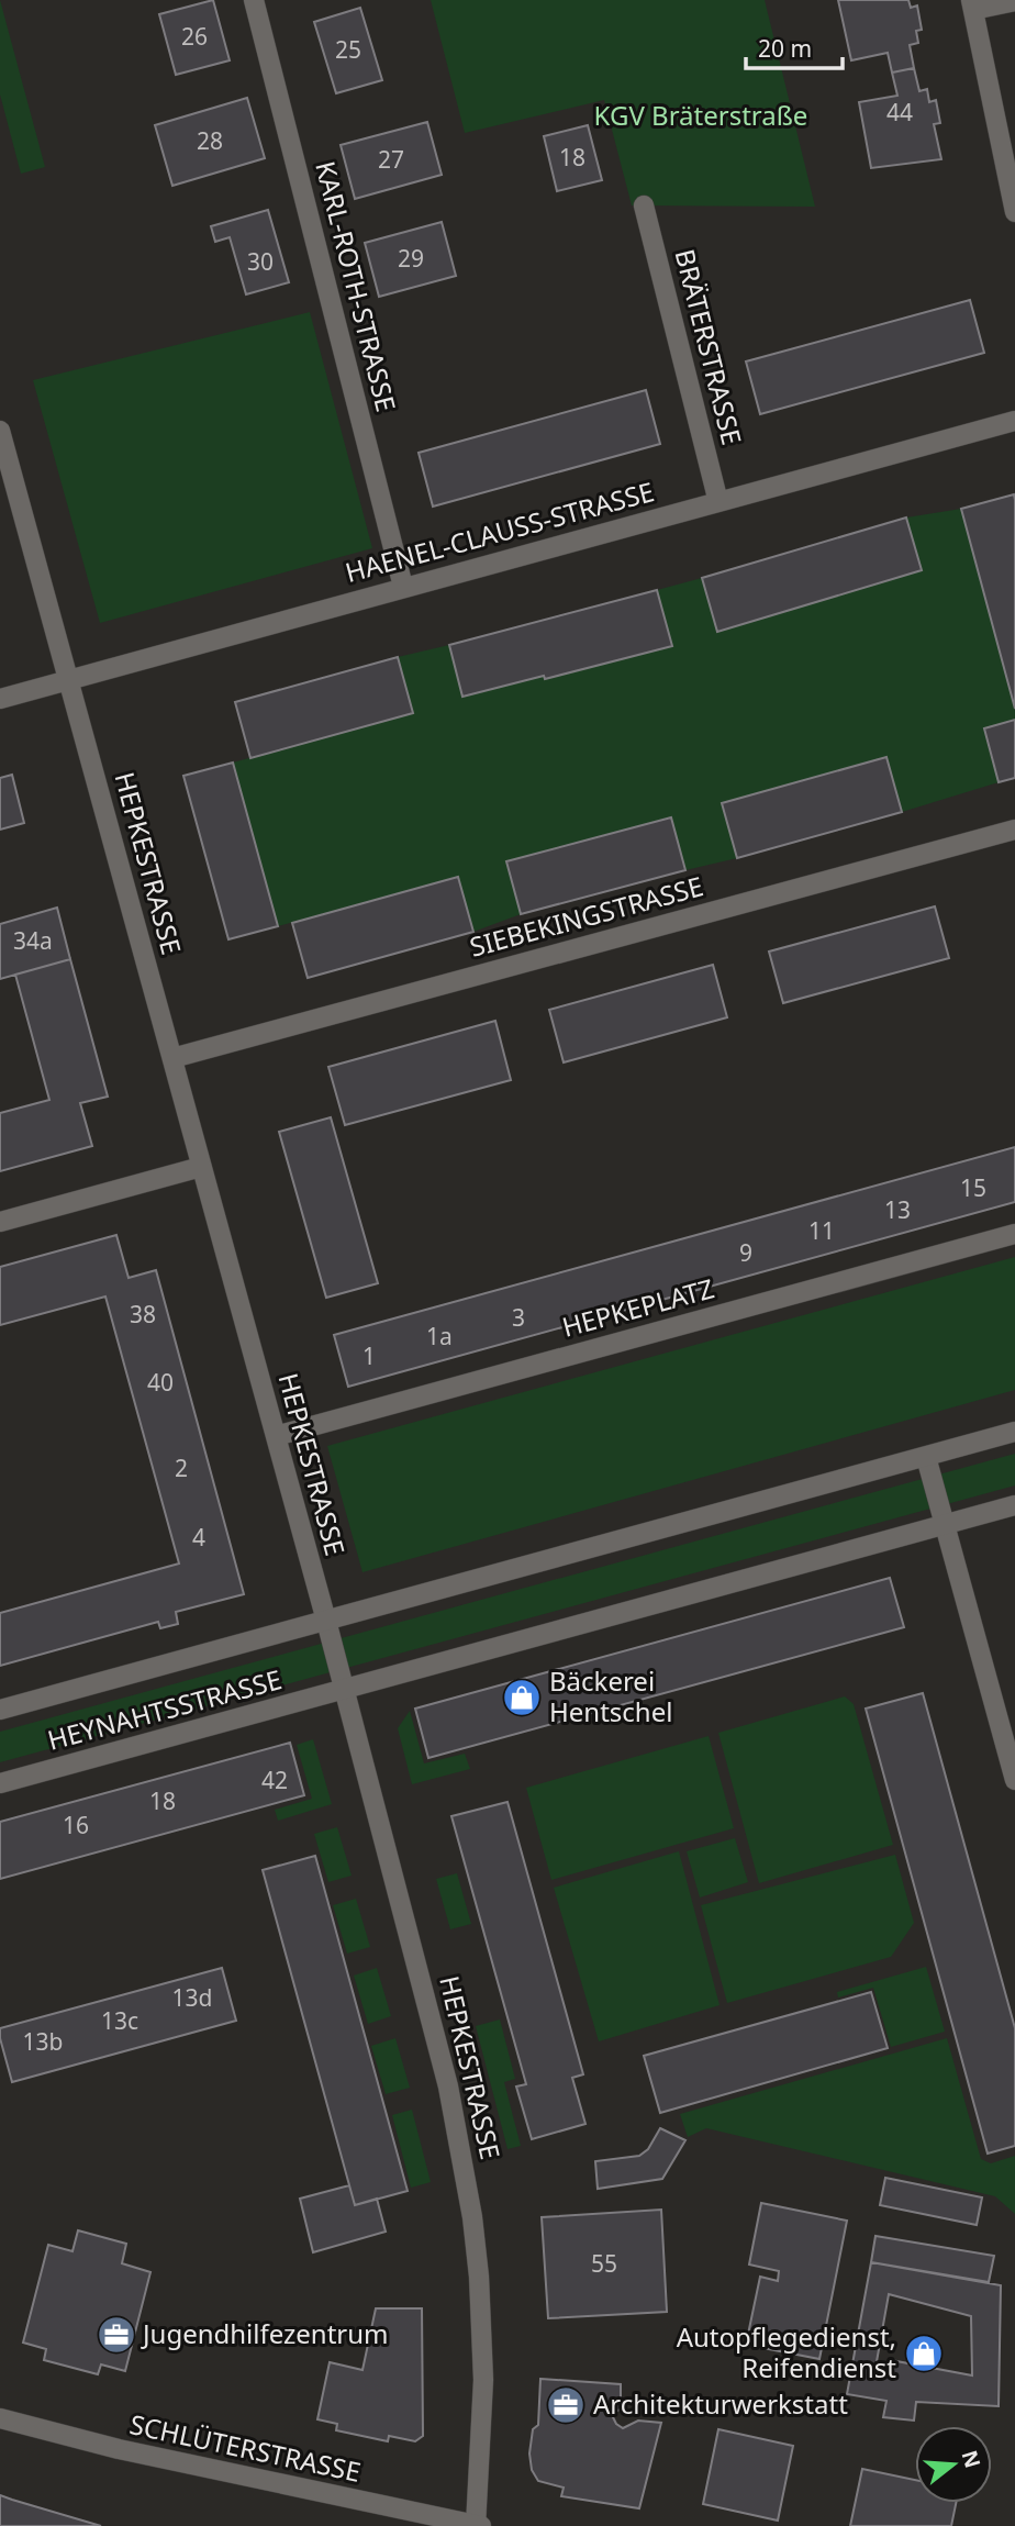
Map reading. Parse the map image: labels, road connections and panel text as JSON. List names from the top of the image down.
{
  "streets": {
    "street": [
      "KARL-ROTH-STRASSE",
      "BRÄTERSTRASSE",
      "HAENEL-CLAUSS-STRASSE",
      "HEPKESTRASSE",
      "SIEBEKINGSTRASSE",
      "HEPKEPLATZ",
      "HEYNAHTSSTRASSE",
      "SCHLÜTERSTRASSE"
    ]
  },
  "crossings": [
    ["KARL-ROTH-STRASSE", "HAENEL-CLAUSS-STRASSE"],
    ["BRÄTERSTRASSE", "HAENEL-CLAUSS-STRASSE"],
    ["HAENEL-CLAUSS-STRASSE", "HEPKESTRASSE"],
    ["HEPKESTRASSE", "SIEBEKINGSTRASSE"],
    ["HEPKESTRASSE", "HEPKEPLATZ"],
    ["HEPKESTRASSE", "HEYNAHTSSTRASSE"],
    ["HEPKESTRASSE", "SCHLÜTERSTRASSE"]
  ],
  "parks": ["KGV Bräterstraße"],
  "places": {
    "shop": ["Bäckerei Hentschel", "Autopflegedienst, Reifendienst"],
    "office": ["Jugendhilfezentrum", "Architekturwerkstatt"]
  },
  "house_numbers": [
    "26",
    "25",
    "44",
    "28",
    "18",
    "27",
    "29",
    "30",
    "34a",
    "15",
    "13",
    "11",
    "9",
    "38",
    "3",
    "1a",
    "1",
    "40",
    "2",
    "4",
    "42",
    "18",
    "16",
    "13d",
    "13c",
    "13b",
    "55"
  ],
  "scale_bar": "20 m",
  "north": "right"
}
